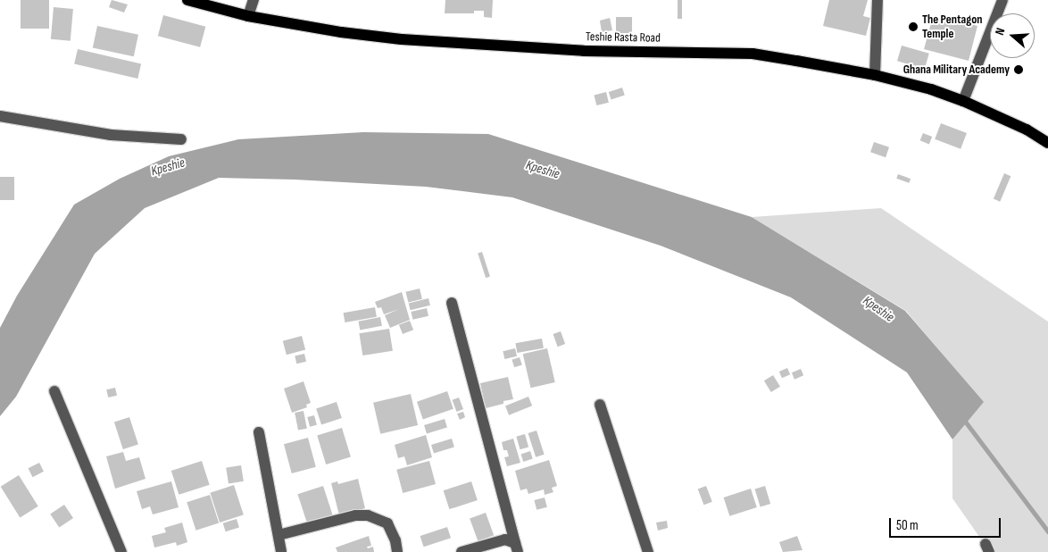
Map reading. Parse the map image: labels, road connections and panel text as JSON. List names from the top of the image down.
{
  "streets": {
    "main road": ["Teshie Rasta Road"]
  },
  "water": ["Kpeshie"],
  "places": ["The Pentagon Temple", "Ghana Military Academy"],
  "scale_bar": "50 m",
  "north": "left"
}
